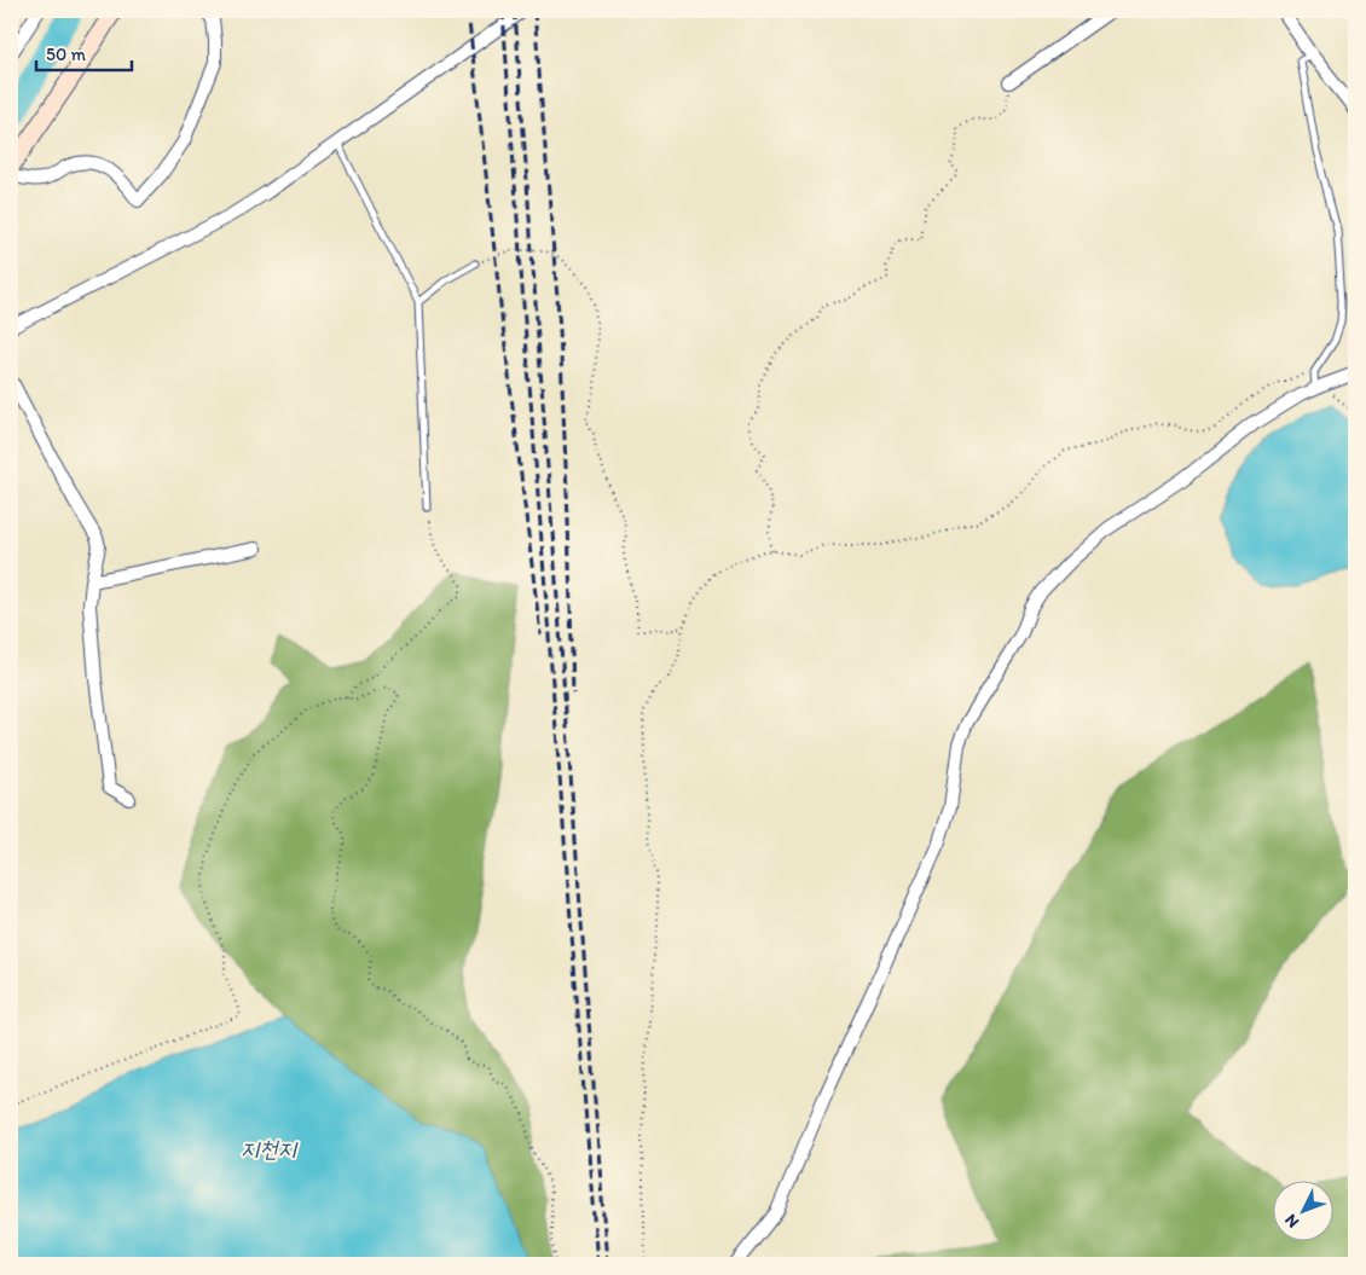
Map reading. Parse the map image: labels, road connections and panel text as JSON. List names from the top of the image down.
{
  "water": ["지천지"],
  "scale_bar": "50 m",
  "north": "bottom left"
}
